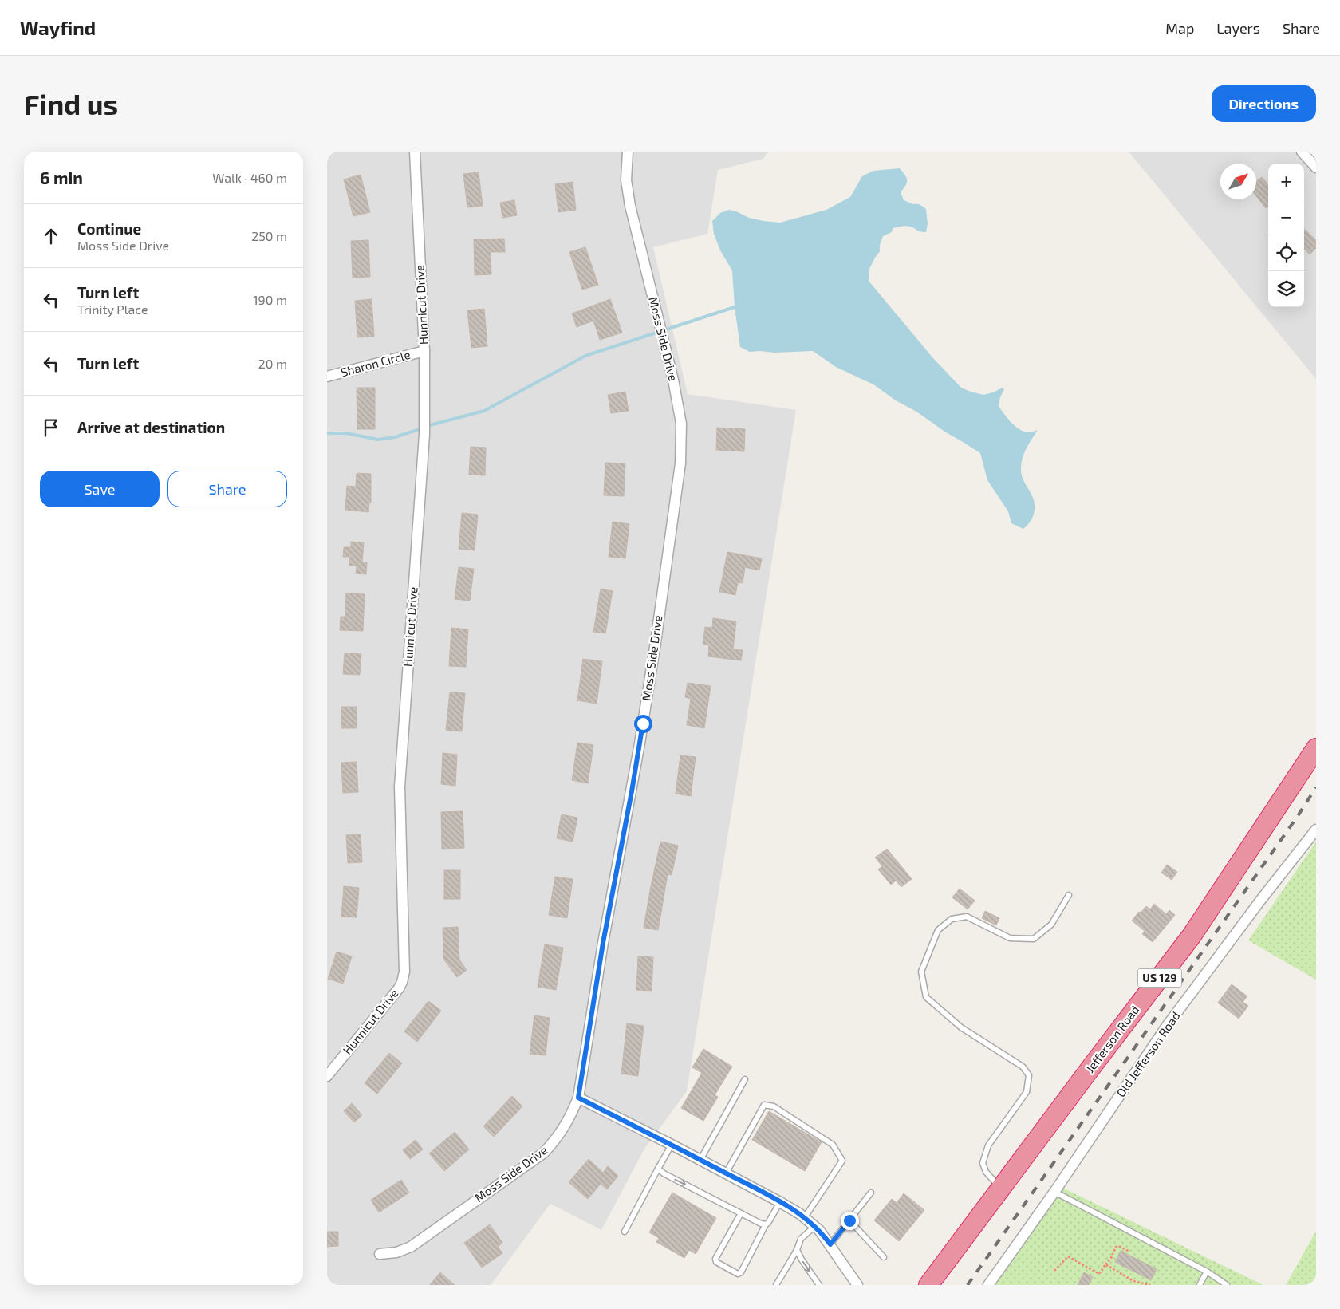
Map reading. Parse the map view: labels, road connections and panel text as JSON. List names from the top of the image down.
{
  "streets": {
    "highway": ["US 129", "Jefferson Road"],
    "street": [
      "Hunnicut Drive",
      "Moss Side Drive",
      "Sharon Circle",
      "Old Jefferson Road"
    ]
  },
  "crossings": [
    ["Hunnicut Drive", "Sharon Circle"]
  ],
  "north": "top right",
  "page": {
    "header": "Wayfind",
    "nav": ["Map", "Layers", "Share"],
    "buttons": [
      "Directions",
      ["Save", "Share"]
    ],
    "title": "Find us",
    "heading": ["6 min", "Walk · 460 m"],
    "map_buttons": ["+", "−"],
    "list": [
      ["Continue", "Moss Side Drive", "250 m"],
      ["Turn left", "Trinity Place", "190 m"],
      ["Turn left", "20 m"],
      "Arrive at destination"
    ]
  }
}
